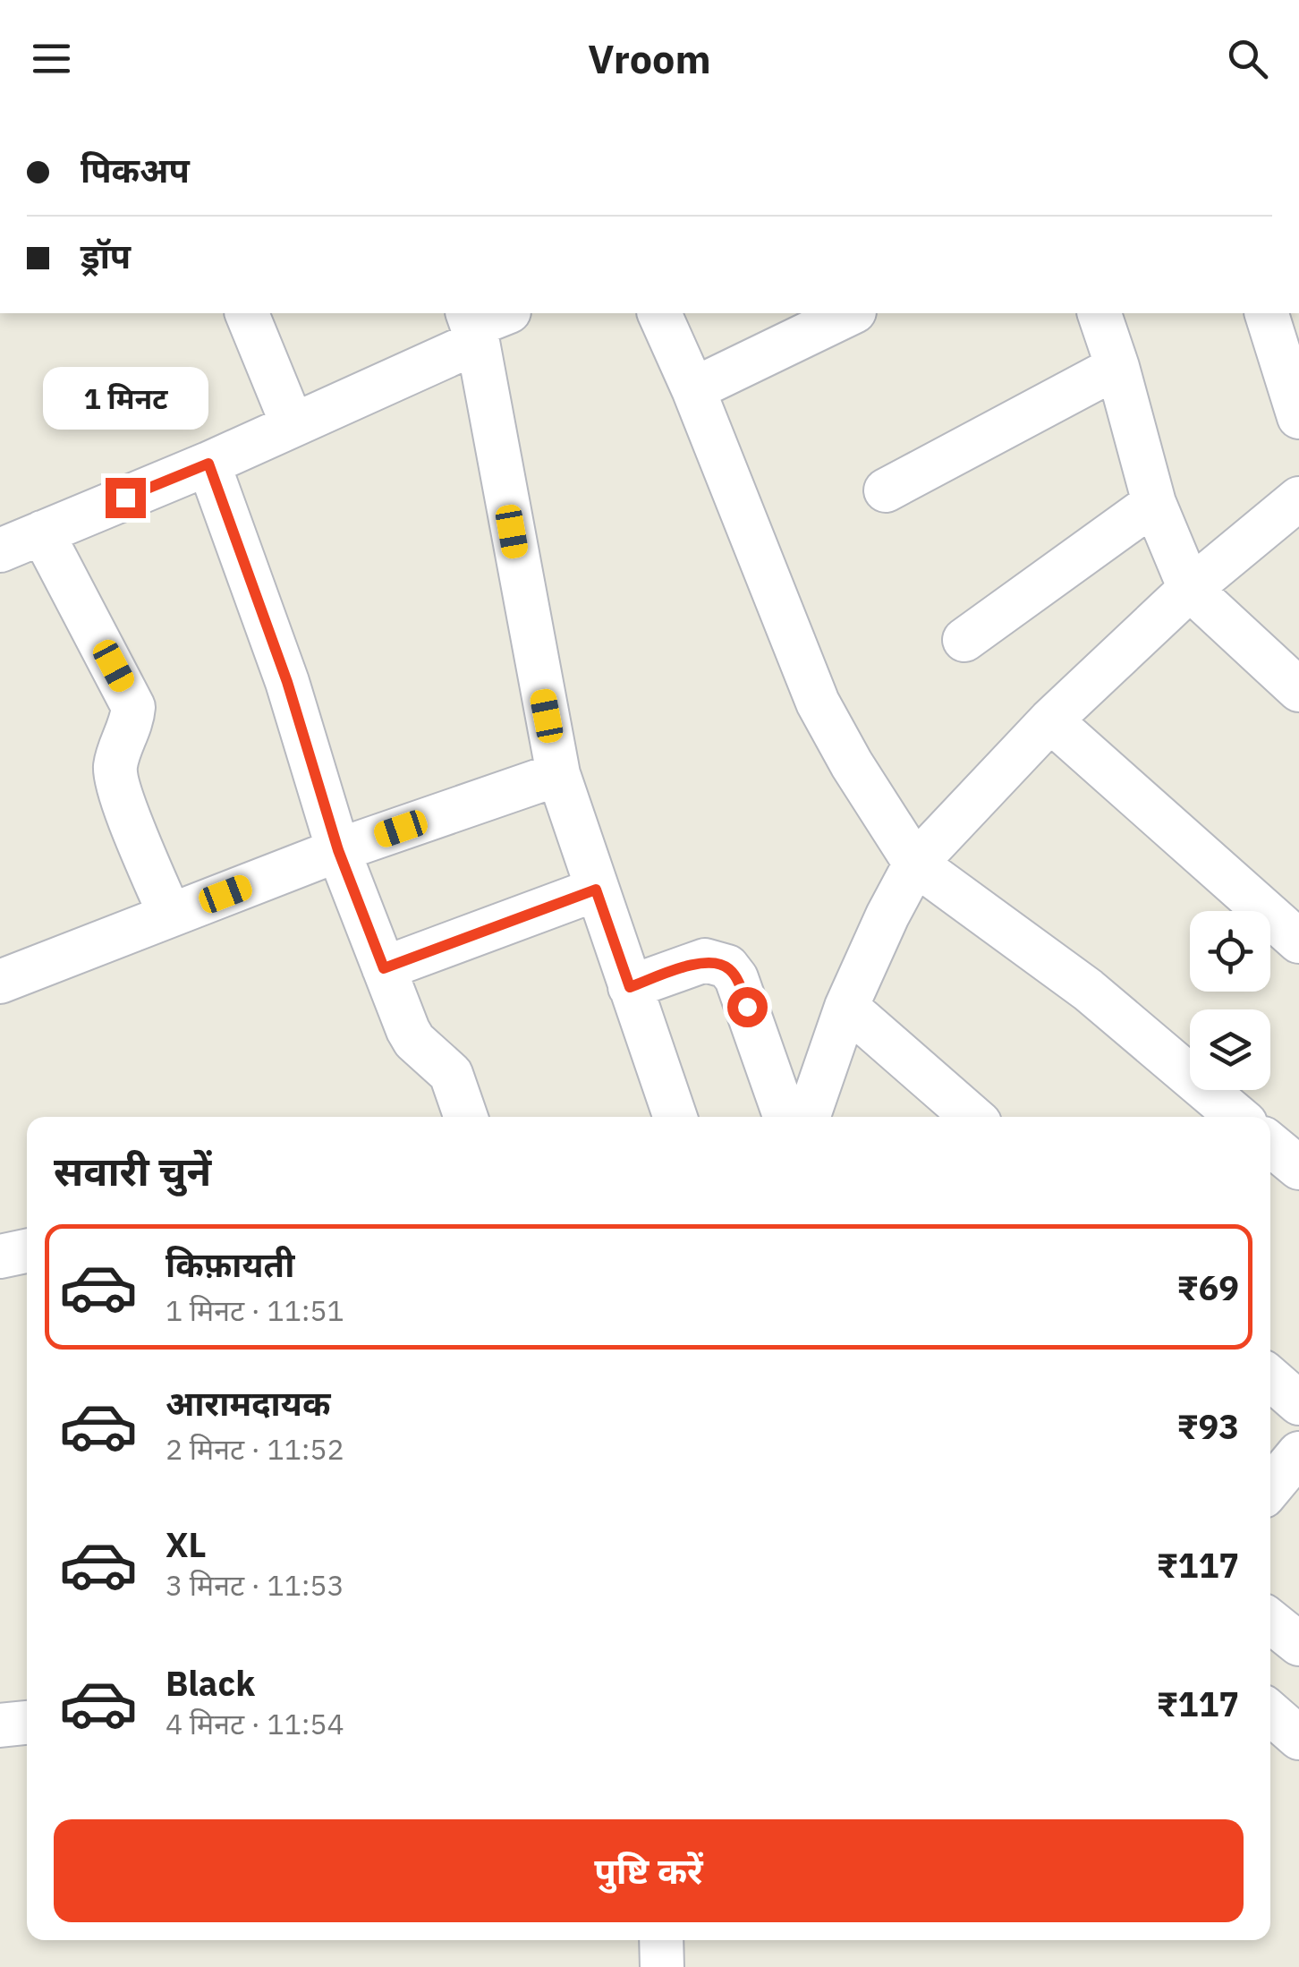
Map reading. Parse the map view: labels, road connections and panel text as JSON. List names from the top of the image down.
{
  "page": {
    "header": "Vroom",
    "banner": ["पिकअप", "ड्रॉप"],
    "bubble": "1 मिनट",
    "heading": "सवारी चुनें",
    "list": [
      {
        "name": "किफ़ायती",
        "note": "1 मिनट · 11:51",
        "value": "₹69"
      },
      {
        "name": "आरामदायक",
        "note": "2 मिनट · 11:52",
        "value": "₹93"
      },
      {
        "name": "XL",
        "note": "3 मिनट · 11:53",
        "value": "₹117"
      },
      {
        "name": "Black",
        "note": "4 मिनट · 11:54",
        "value": "₹117"
      }
    ],
    "buttons": "पुष्टि करें"
  }
}
